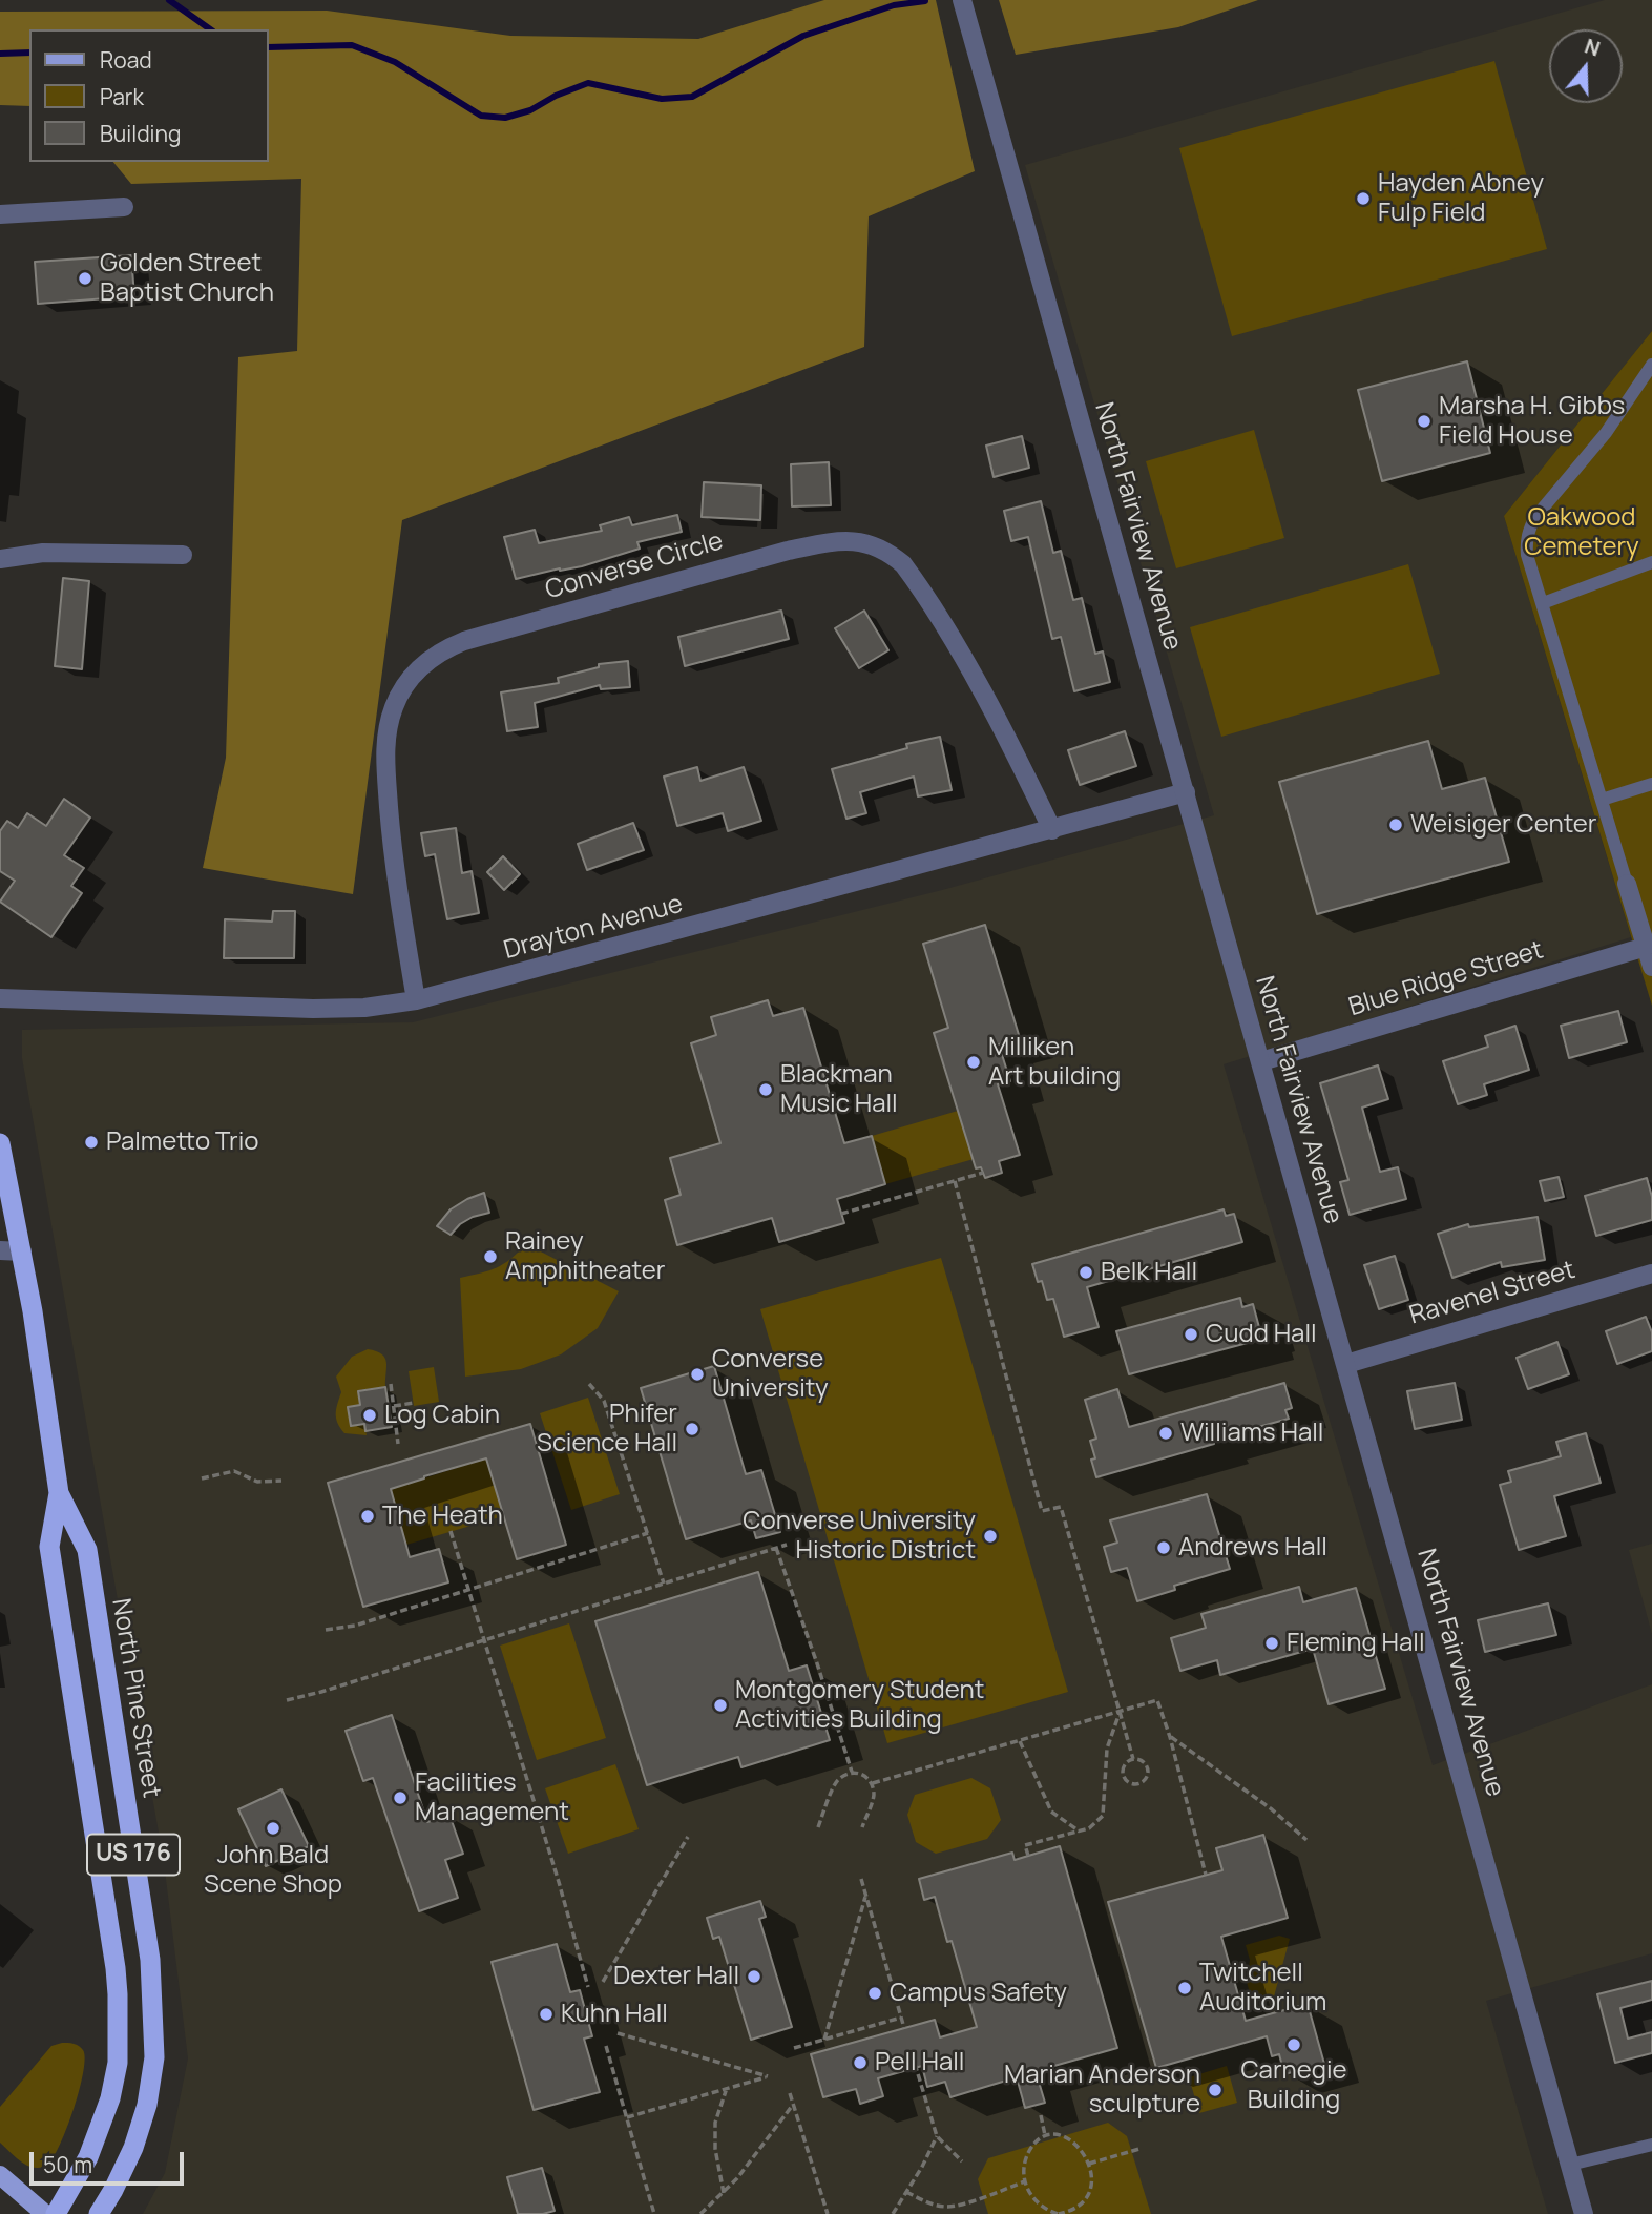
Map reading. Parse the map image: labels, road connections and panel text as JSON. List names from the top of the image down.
{
  "streets": {
    "highway": ["North Pine Street", "US 176"],
    "street": [
      "North Fairview Avenue",
      "Converse Circle",
      "Drayton Avenue",
      "Blue Ridge Street",
      "Ravenel Street"
    ]
  },
  "crossings": [
    ["North Fairview Avenue", "Drayton Avenue"],
    ["North Fairview Avenue", "Blue Ridge Street"],
    ["North Fairview Avenue", "Ravenel Street"],
    ["Converse Circle", "Drayton Avenue"]
  ],
  "parks": ["Oakwood Cemetery"],
  "places": [
    "Hayden Abney Fulp Field",
    "Golden Street Baptist Church",
    "Marsha H. Gibbs Field House",
    "Weisiger Center",
    "Milliken Art building",
    "Blackman Music Hall",
    "Palmetto Trio",
    "Rainey Amphitheater",
    "Belk Hall",
    "Cudd Hall",
    "Converse University",
    "Log Cabin",
    "Phifer Science Hall",
    "Williams Hall",
    "The Heath",
    "Converse University Historic District",
    "Andrews Hall",
    "Fleming Hall",
    "Montgomery Student Activities Building",
    "Facilities Management",
    "John Bald Scene Shop",
    "Dexter Hall",
    "Twitchell Auditorium",
    "Campus Safety",
    "Kuhn Hall",
    "Carnegie Building",
    "Pell Hall",
    "Marian Anderson sculpture"
  ],
  "legend": ["Road", "Park", "Building"],
  "scale_bar": "50 m",
  "north": "top"
}
